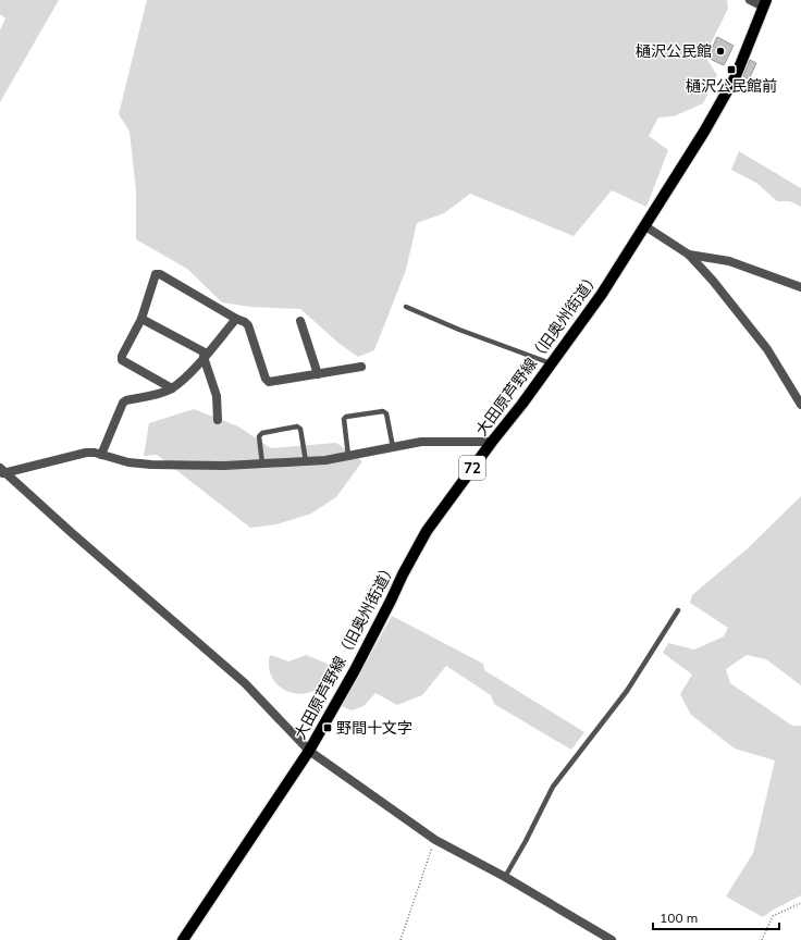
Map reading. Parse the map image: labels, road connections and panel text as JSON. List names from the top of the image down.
{
  "streets": {
    "main road": ["大田原芦野線（旧奥州街道）", "72"]
  },
  "places": {
    "other": ["樋沢公民館"],
    "transit": ["樋沢公民館前", "野間十文字"]
  },
  "scale_bar": "100 m"
}
